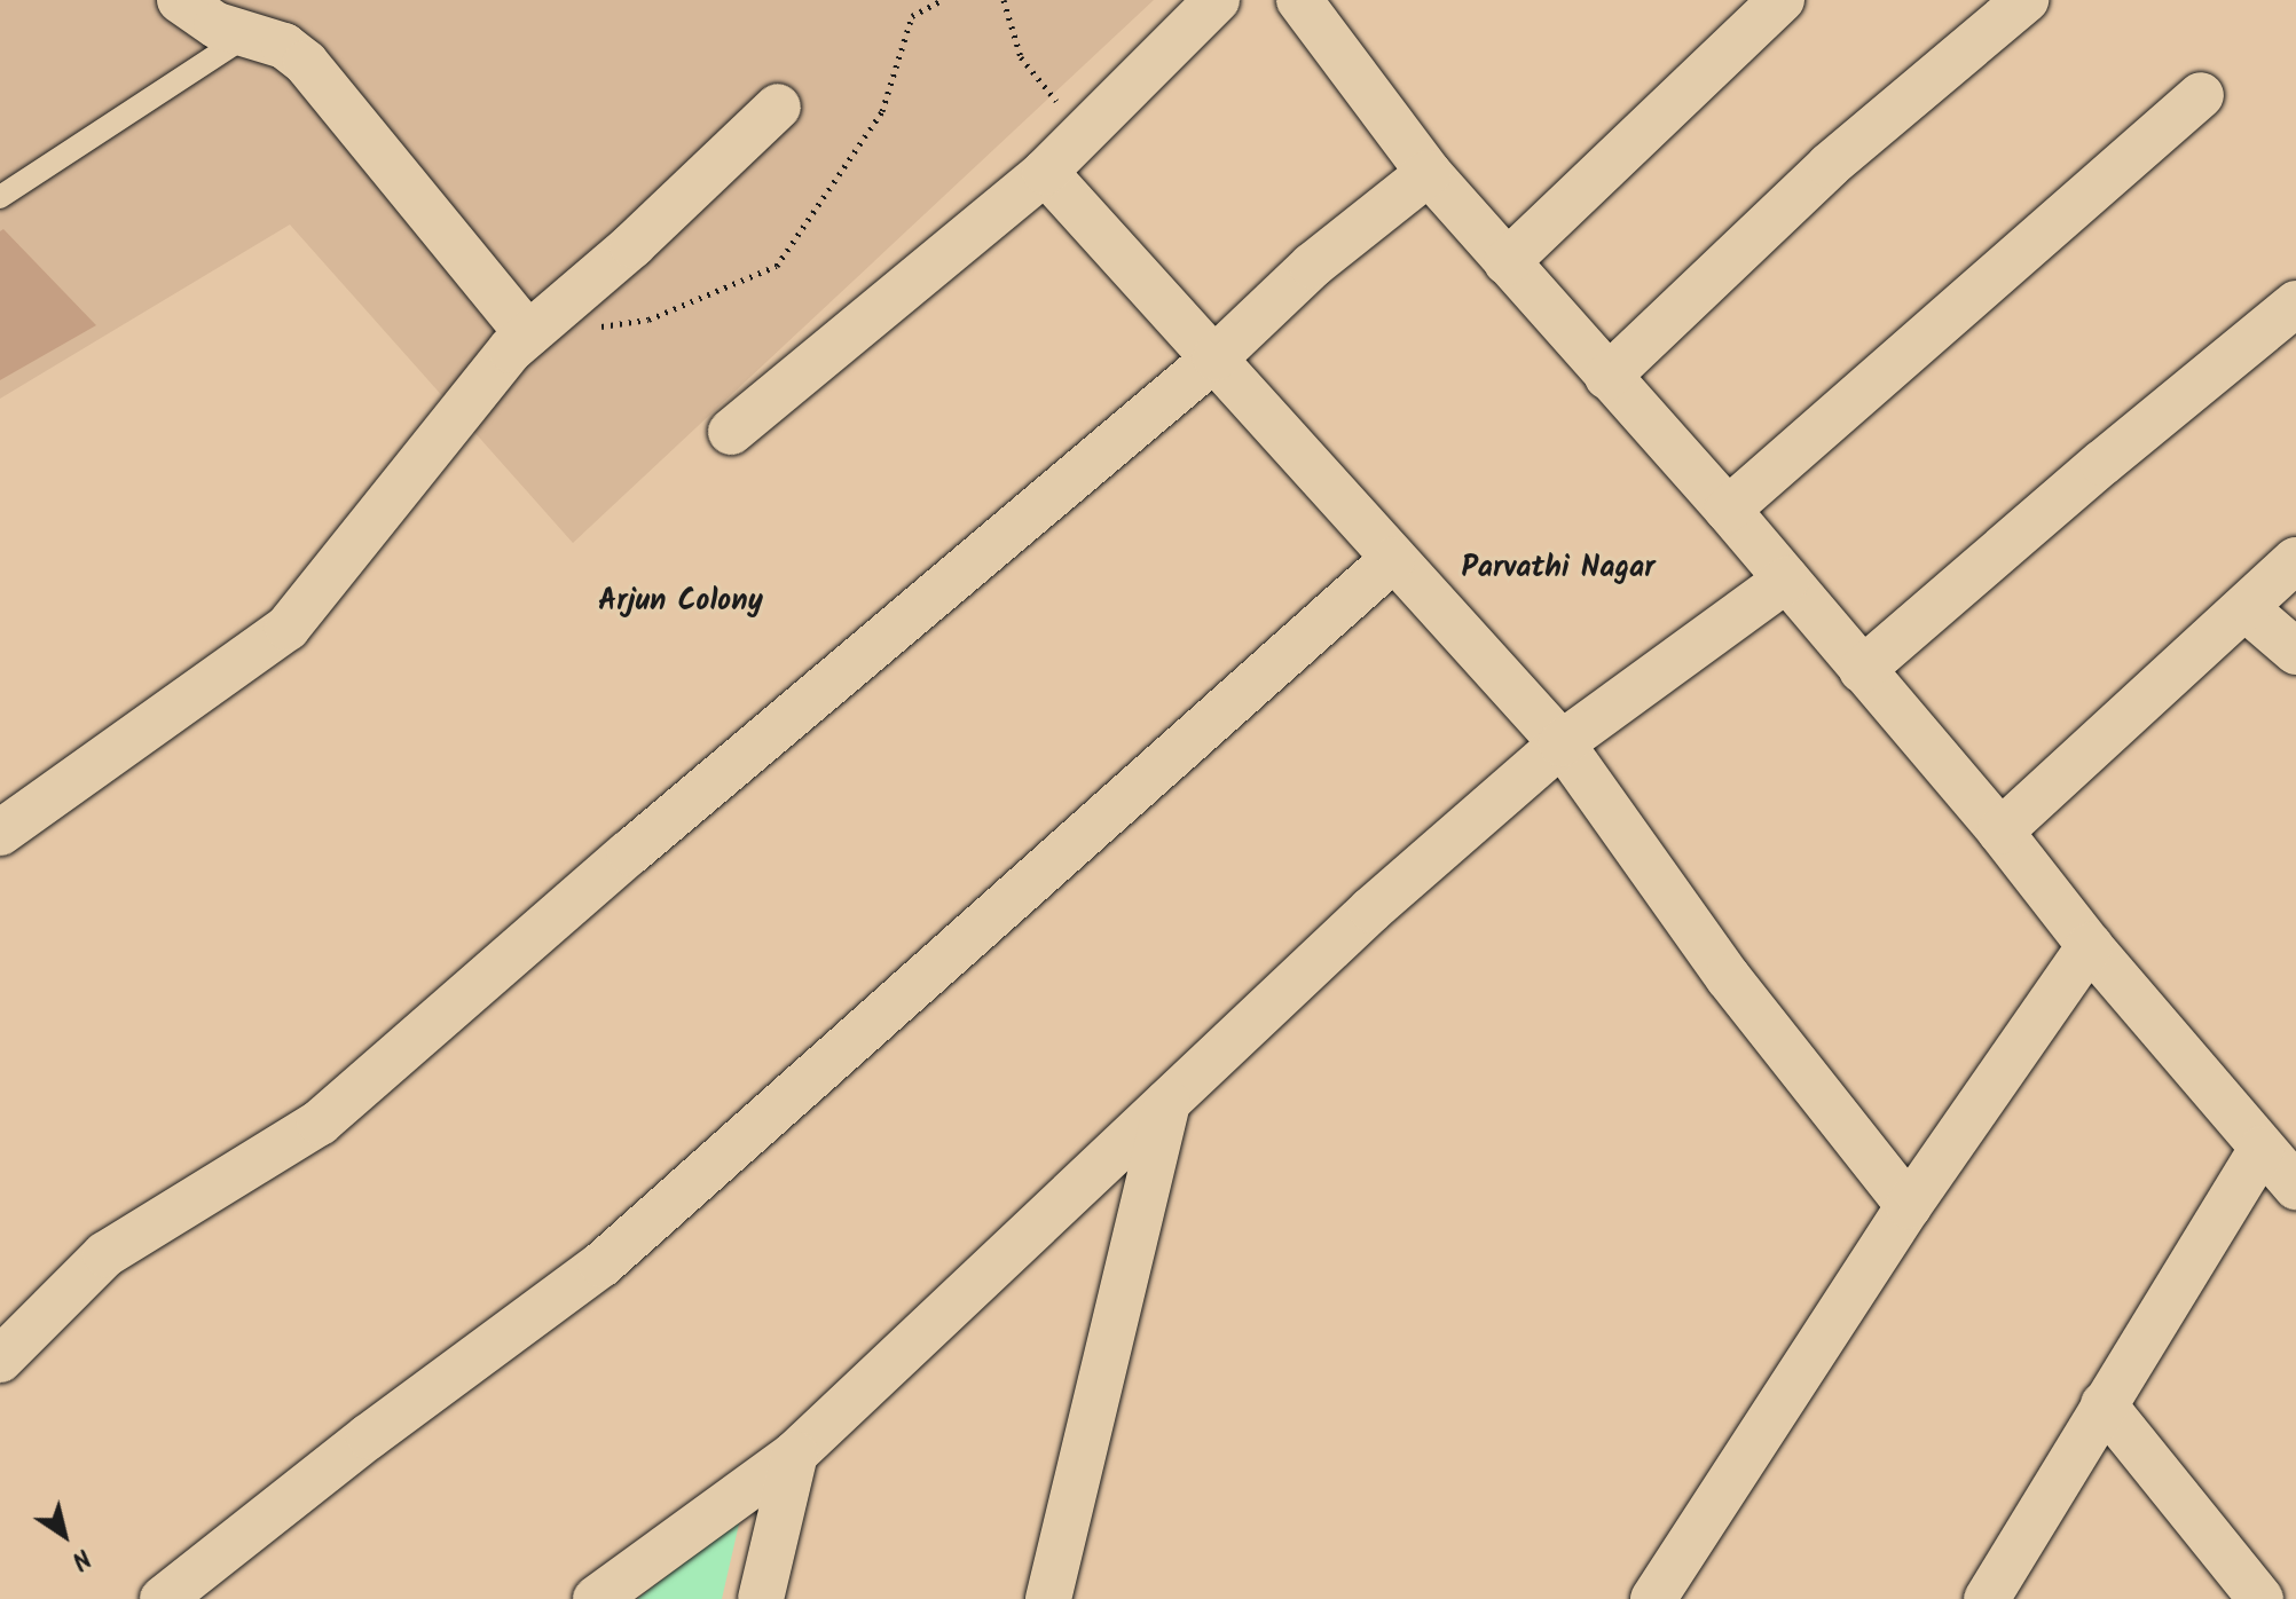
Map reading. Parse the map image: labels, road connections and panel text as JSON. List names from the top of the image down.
{
  "districts": ["Parvathi Nagar", "Arjun Colony"],
  "north": "bottom right"
}
